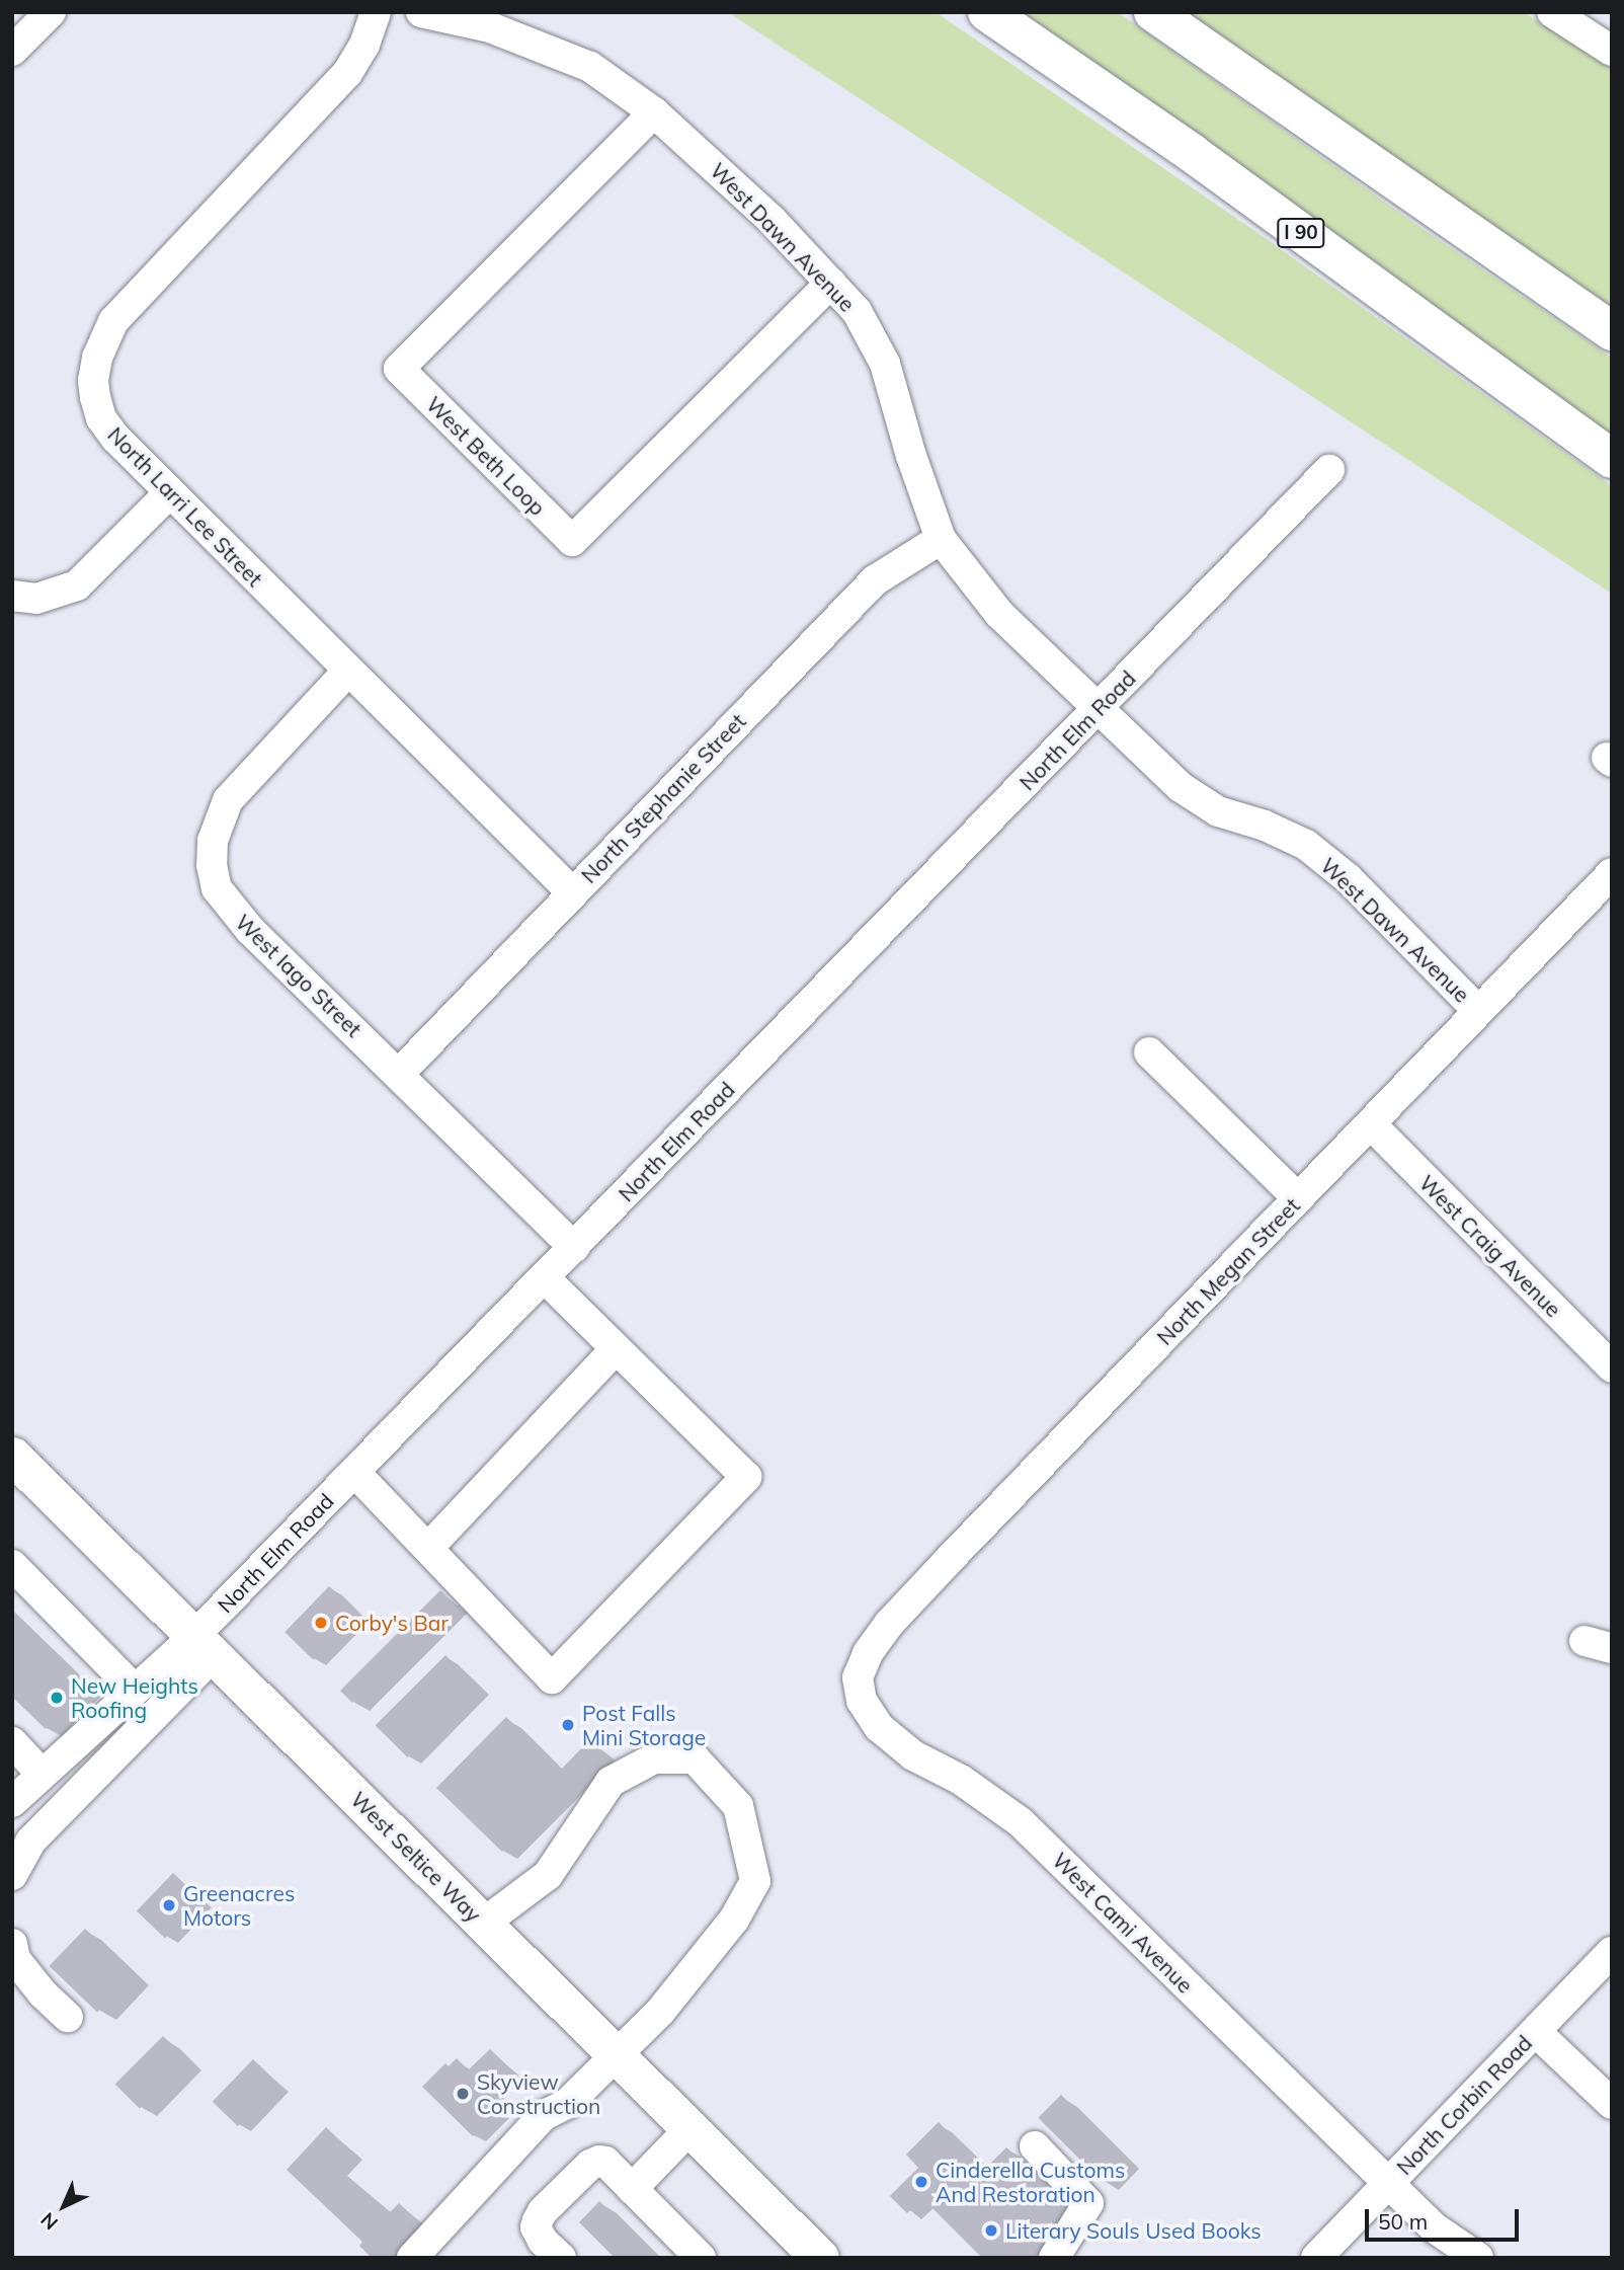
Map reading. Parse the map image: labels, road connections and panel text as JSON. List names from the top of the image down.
{
  "streets": {
    "highway": ["I 90"],
    "main road": ["West Seltice Way"],
    "street": [
      "West Dawn Avenue",
      "West Beth Loop",
      "North Larri Lee Street",
      "North Elm Road",
      "North Stephanie Street",
      "West Iago Street",
      "West Craig Avenue",
      "North Megan Street",
      "West Cami Avenue",
      "North Corbin Road"
    ]
  },
  "crossings": [
    ["West Dawn Avenue", "West Beth Loop"],
    ["West Dawn Avenue", "North Elm Road"],
    ["West Dawn Avenue", "North Stephanie Street"],
    ["West Dawn Avenue", "North Megan Street"],
    ["North Larri Lee Street", "North Stephanie Street"],
    ["North Larri Lee Street", "West Iago Street"],
    ["North Elm Road", "West Iago Street"],
    ["North Elm Road", "West Seltice Way"],
    ["North Stephanie Street", "West Iago Street"],
    ["West Craig Avenue", "North Megan Street"],
    ["North Megan Street", "West Cami Avenue"],
    ["West Cami Avenue", "North Corbin Road"]
  ],
  "places": [
    "Corby's Bar",
    "New Heights Roofing",
    "Post Falls Mini Storage",
    "Greenacres Motors",
    "Skyview Construction",
    "Cinderella Customs And Restoration",
    "Literary Souls Used Books"
  ],
  "scale_bar": "50 m",
  "north": "bottom left"
}
